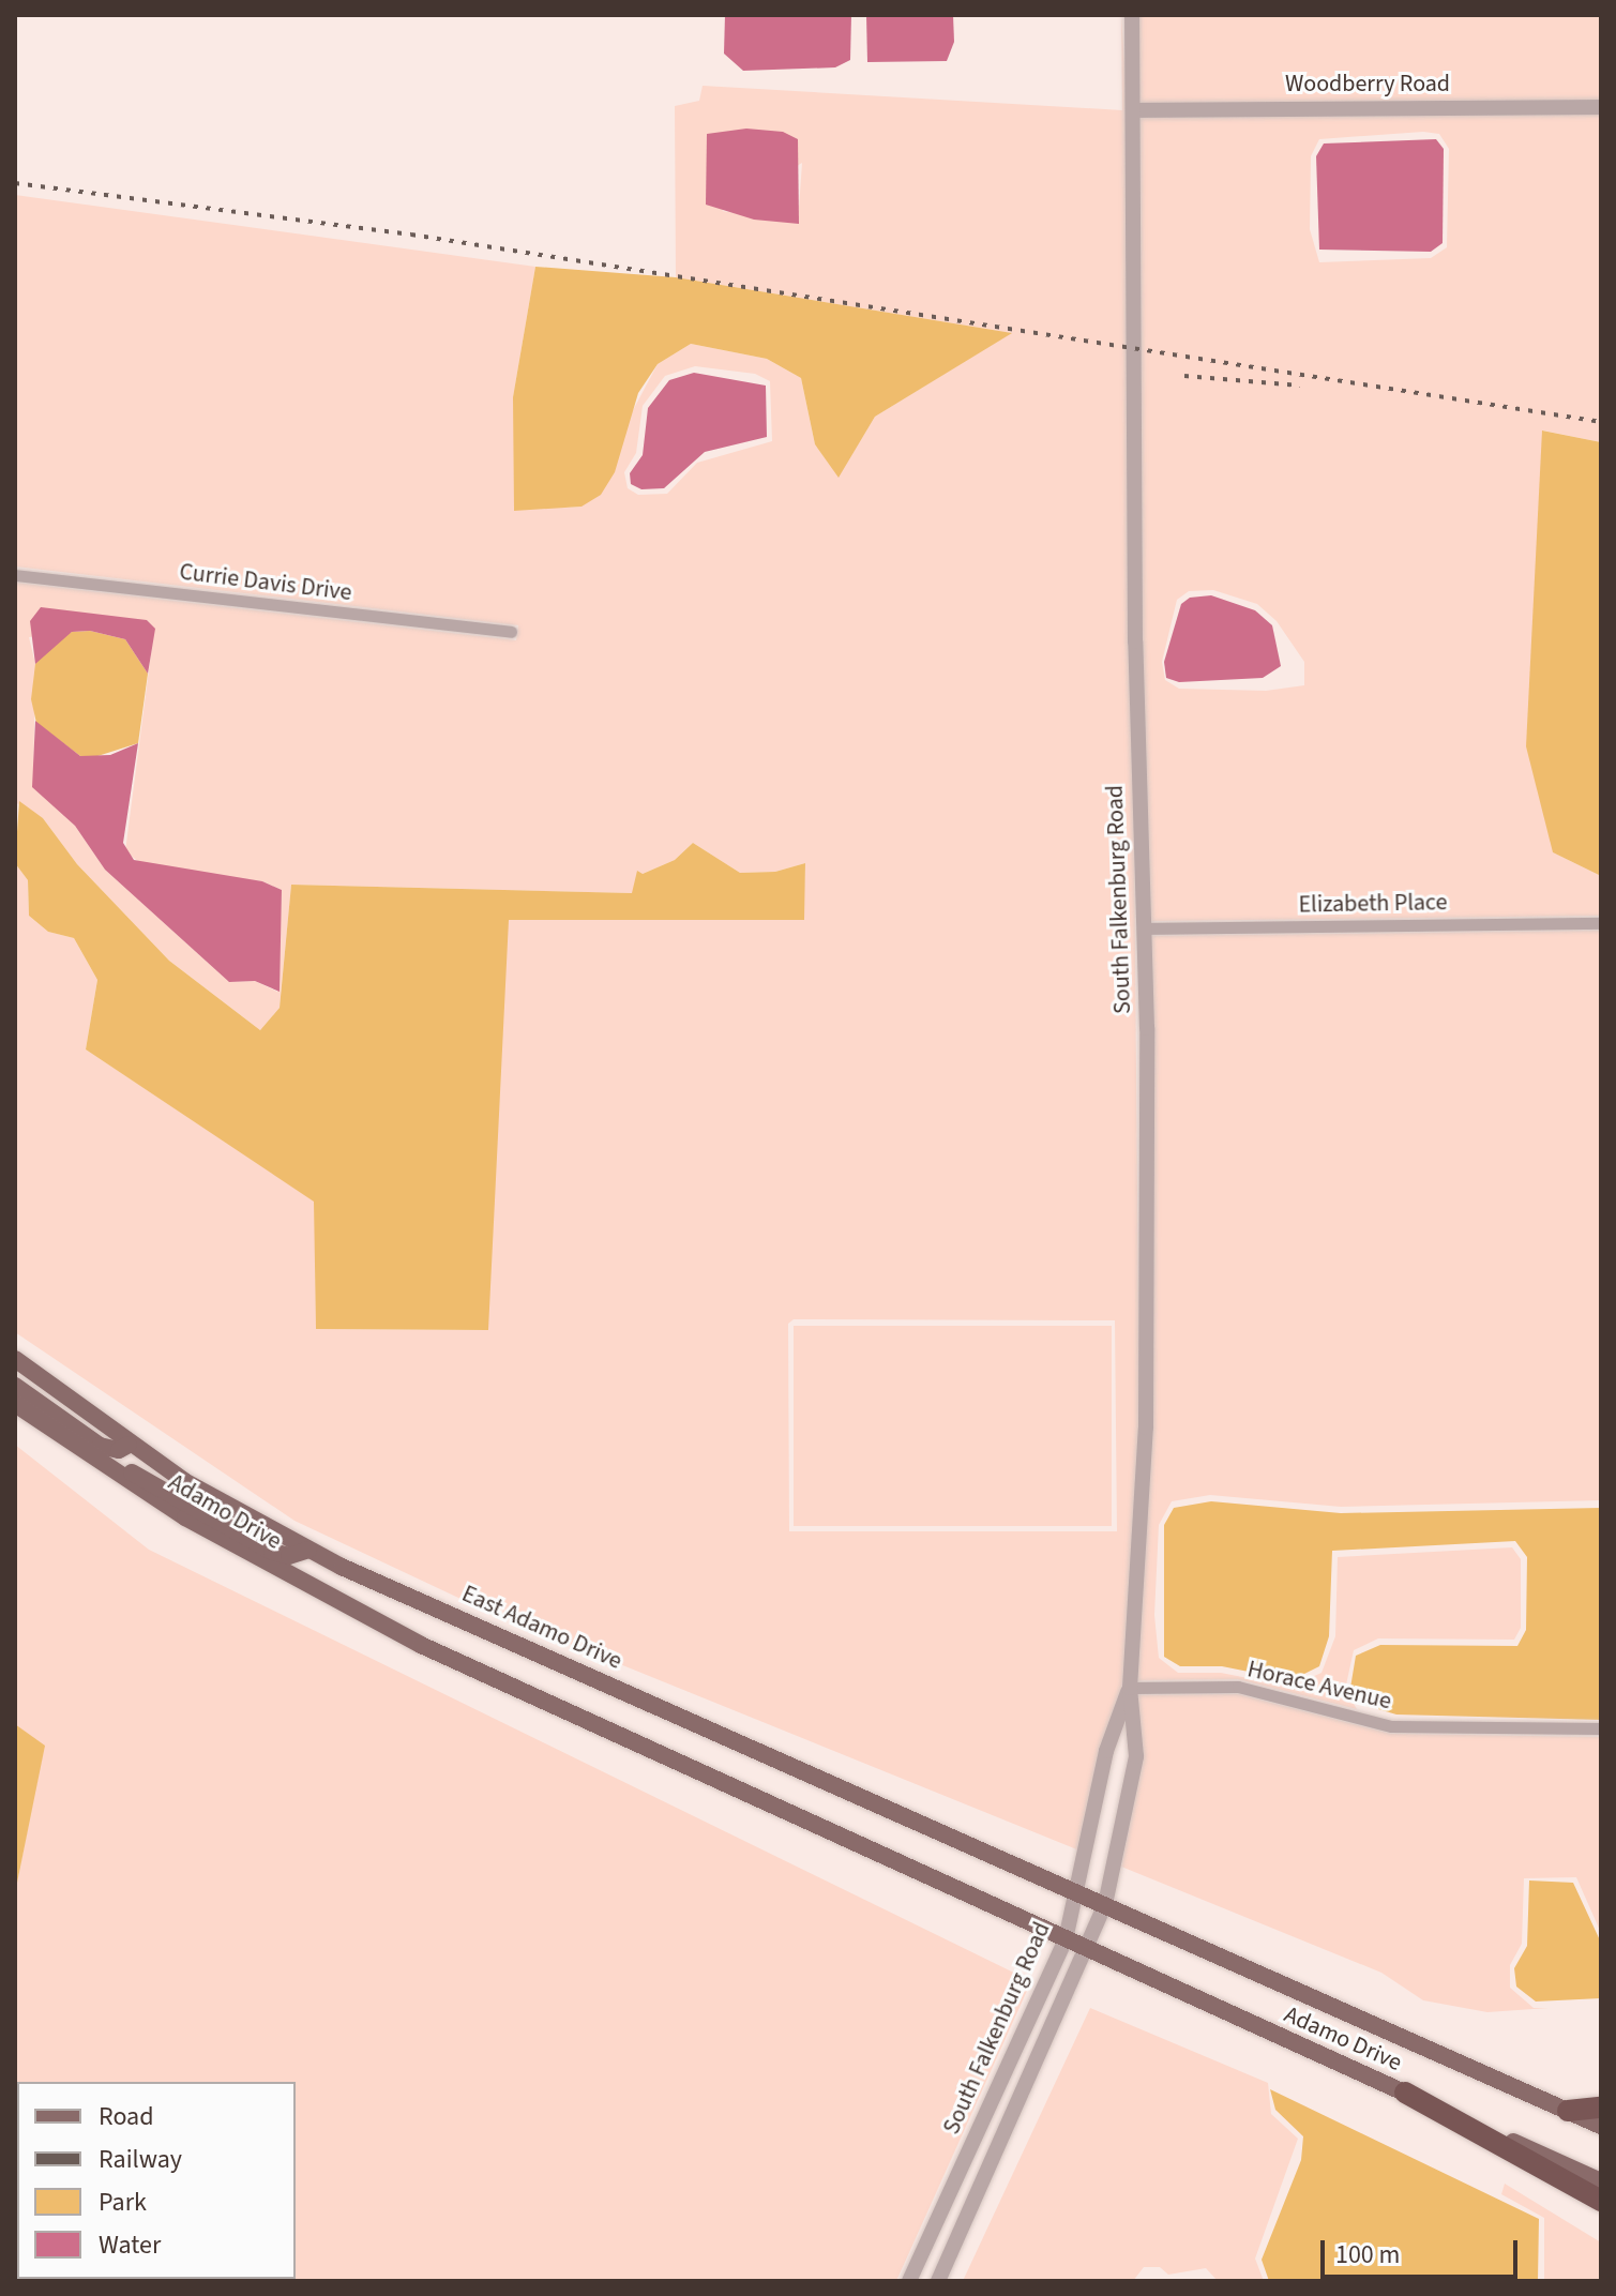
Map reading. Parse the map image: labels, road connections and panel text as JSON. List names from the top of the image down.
{
  "streets": {
    "main road": ["Adamo Drive", "East Adamo Drive"],
    "street": [
      "Woodberry Road",
      "Currie Davis Drive",
      "South Falkenburg Road",
      "Elizabeth Place",
      "Horace Avenue"
    ]
  },
  "crossings": [
    ["Woodberry Road", "South Falkenburg Road"],
    ["South Falkenburg Road", "Elizabeth Place"],
    ["South Falkenburg Road", "Adamo Drive"],
    ["South Falkenburg Road", "East Adamo Drive"],
    ["South Falkenburg Road", "Horace Avenue"],
    ["Adamo Drive", "East Adamo Drive"]
  ],
  "legend": [
    "Road",
    "Railway",
    "Park",
    "Water"
  ],
  "scale_bar": "100 m"
}
